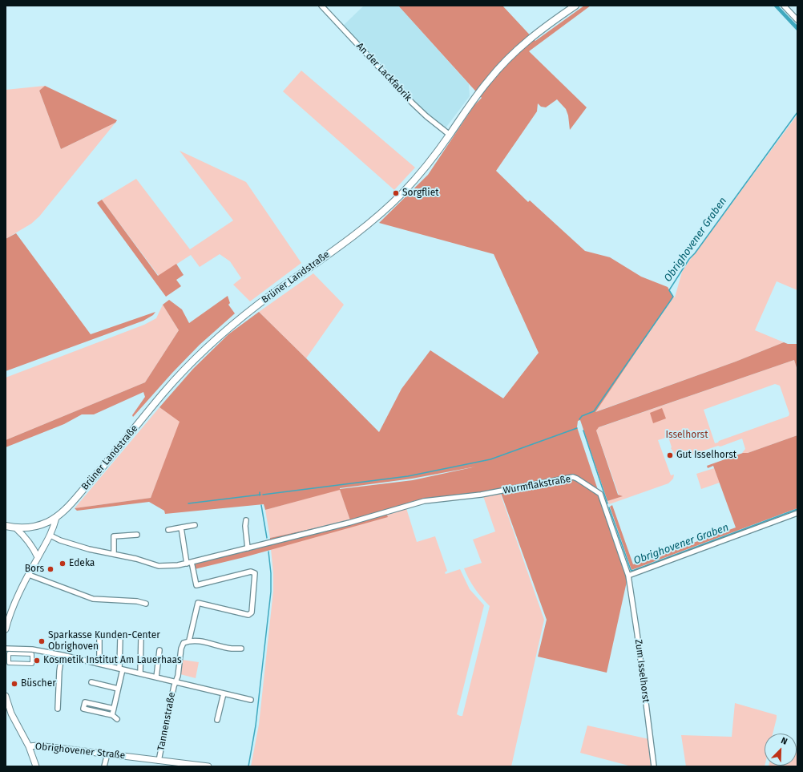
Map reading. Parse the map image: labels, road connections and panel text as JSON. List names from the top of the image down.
{
  "streets": {
    "main road": ["Brüner Landstraße"],
    "street": [
      "An der Lackfabrik",
      "Wurmflakstraße",
      "Zum Isselhorst",
      "Tannenstraße",
      "Obrighovener Straße"
    ]
  },
  "crossings": [
    ["An der Lackfabrik", "Brüner Landstraße"],
    ["Wurmflakstraße", "Zum Isselhorst"],
    ["Tannenstraße", "Obrighovener Straße"]
  ],
  "water": ["Obrighovener Graben"],
  "parks": ["Isselhorst"],
  "places": [
    "Sorgfliet",
    "Gut Isselhorst",
    "Edeka",
    "Bors",
    "Sparkasse Kunden-Center Obrighoven",
    "Kosmetik Institut Am Lauerhaas",
    "Büscher"
  ],
  "north": "top right"
}
